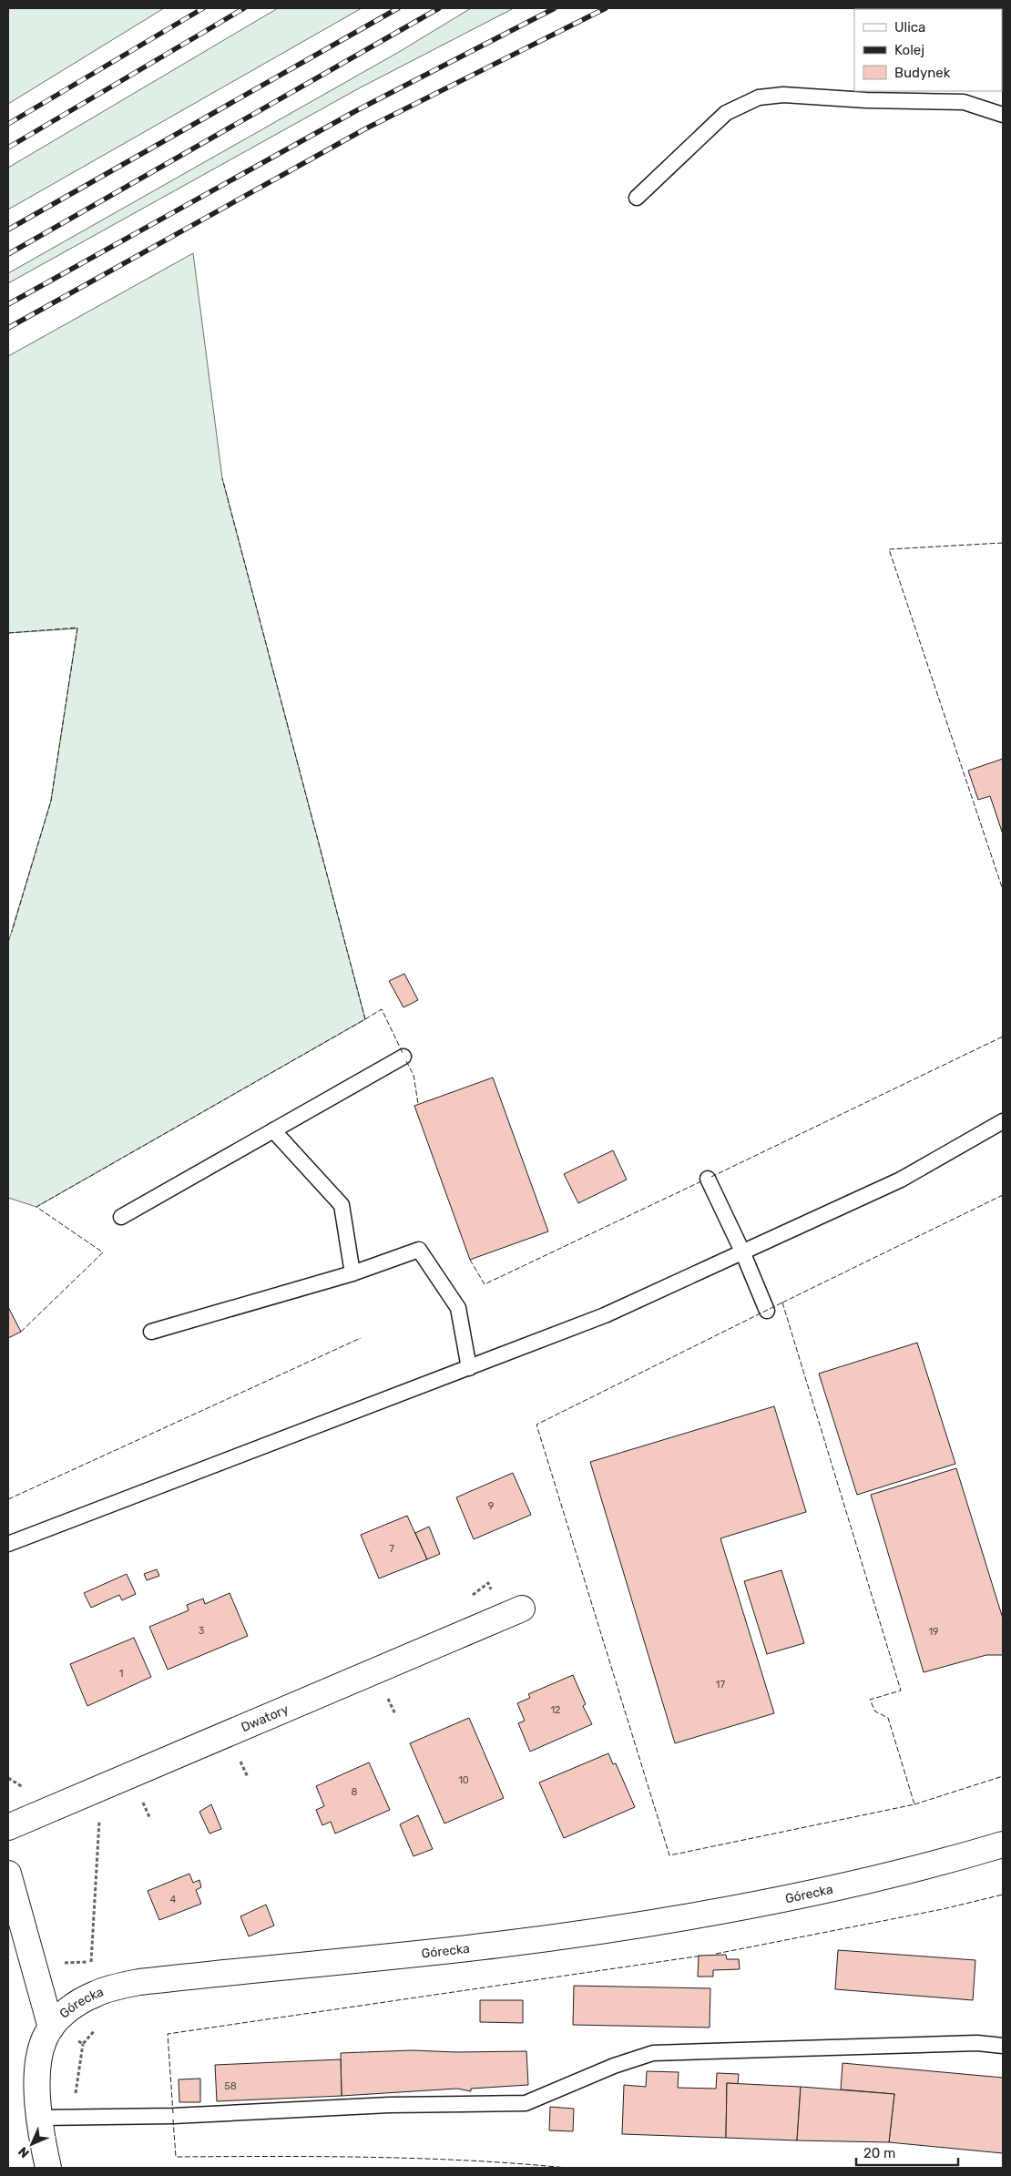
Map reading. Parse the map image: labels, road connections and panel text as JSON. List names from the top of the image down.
{
  "streets": {
    "street": ["Dwatory", "Górecka"]
  },
  "house_numbers": [
    "9",
    "7",
    "3",
    "19",
    "1",
    "17",
    "12",
    "10",
    "8",
    "4",
    "58"
  ],
  "legend": ["Ulica", "Kolej", "Budynek"],
  "scale_bar": "20 m",
  "north": "bottom left"
}
